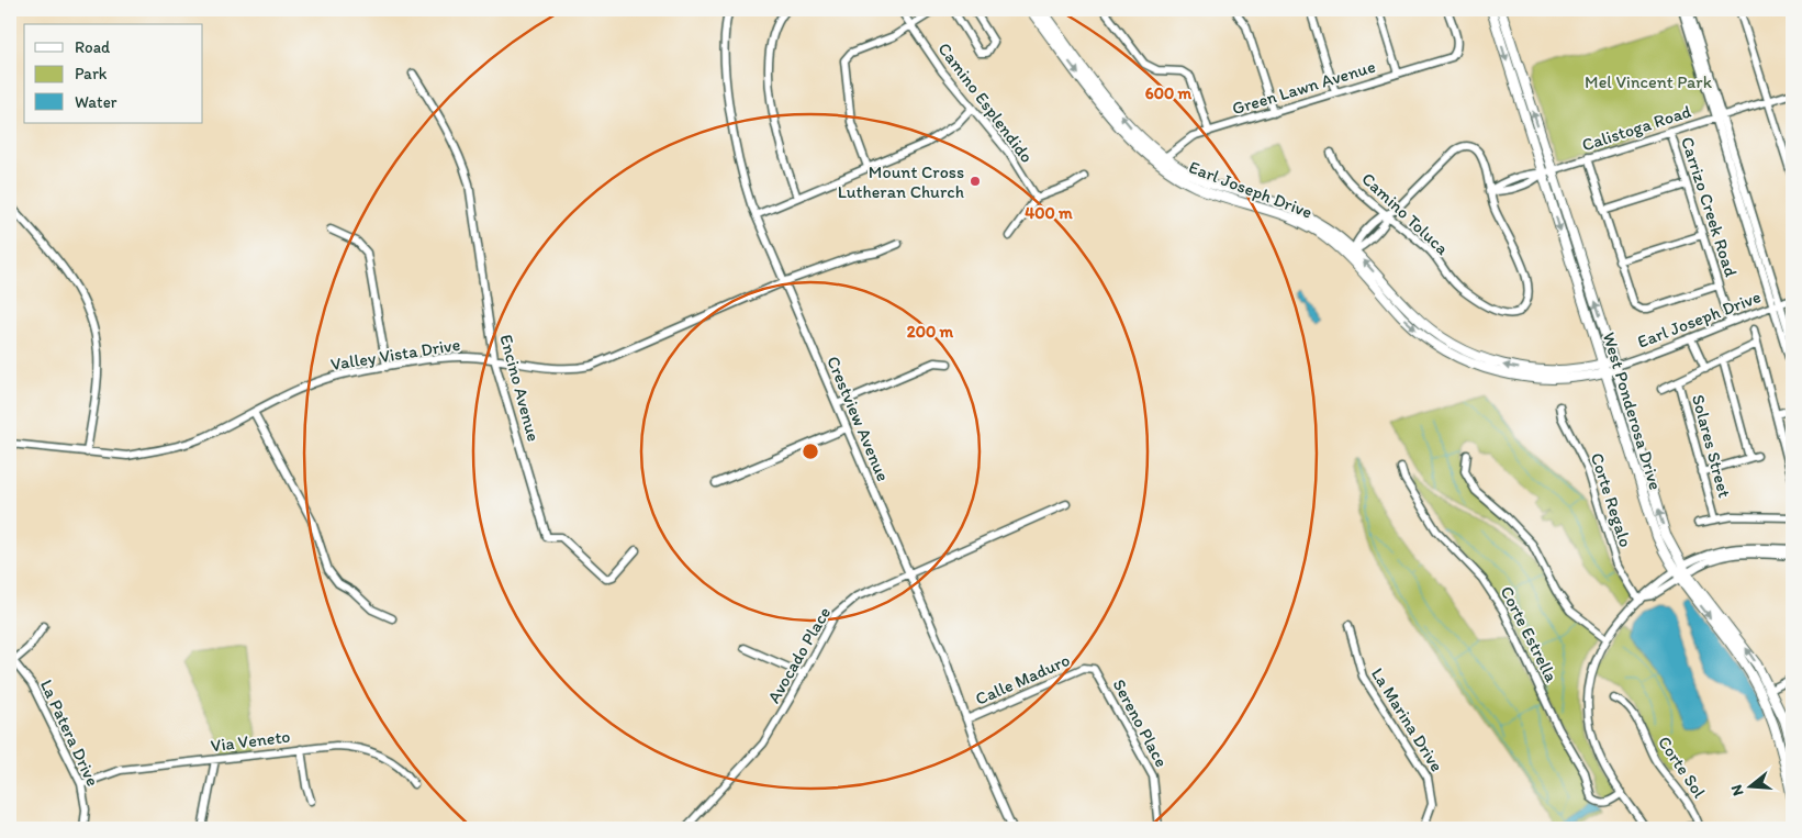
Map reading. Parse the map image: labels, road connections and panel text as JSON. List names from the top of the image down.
{
  "streets": {
    "main road": ["Earl Joseph Drive", "West Ponderosa Drive"],
    "street": [
      "Green Lawn Avenue",
      "Camino Esplendido",
      "Calistoga Road",
      "Carrizo Creek Road",
      "Camino Toluca",
      "Valley Vista Drive",
      "Encino Avenue",
      "Crestview Avenue",
      "Solares Street",
      "Corte Regalo",
      "Corte Estrella",
      "Avocado Place",
      "Calle Maduro",
      "La Marina Drive",
      "Sereno Place",
      "La Patera Drive",
      "Via Veneto",
      "Corte Sol"
    ]
  },
  "crossings": [
    ["Green Lawn Avenue", "Earl Joseph Drive"],
    ["Calistoga Road", "Carrizo Creek Road"],
    ["Calistoga Road", "Camino Toluca"],
    ["Calistoga Road", "West Ponderosa Drive"],
    ["Earl Joseph Drive", "Carrizo Creek Road"],
    ["Earl Joseph Drive", "West Ponderosa Drive"],
    ["Valley Vista Drive", "Encino Avenue"],
    ["Valley Vista Drive", "Crestview Avenue"],
    ["Crestview Avenue", "Avocado Place"],
    ["Crestview Avenue", "Calle Maduro"],
    ["Calle Maduro", "Sereno Place"],
    ["La Patera Drive", "Via Veneto"]
  ],
  "parks": ["Mel Vincent Park"],
  "places": ["Mount Cross Lutheran Church"],
  "legend": ["Road", "Park", "Water"],
  "north": "left",
  "rings": ["600 m", "400 m", "200 m"]
}
